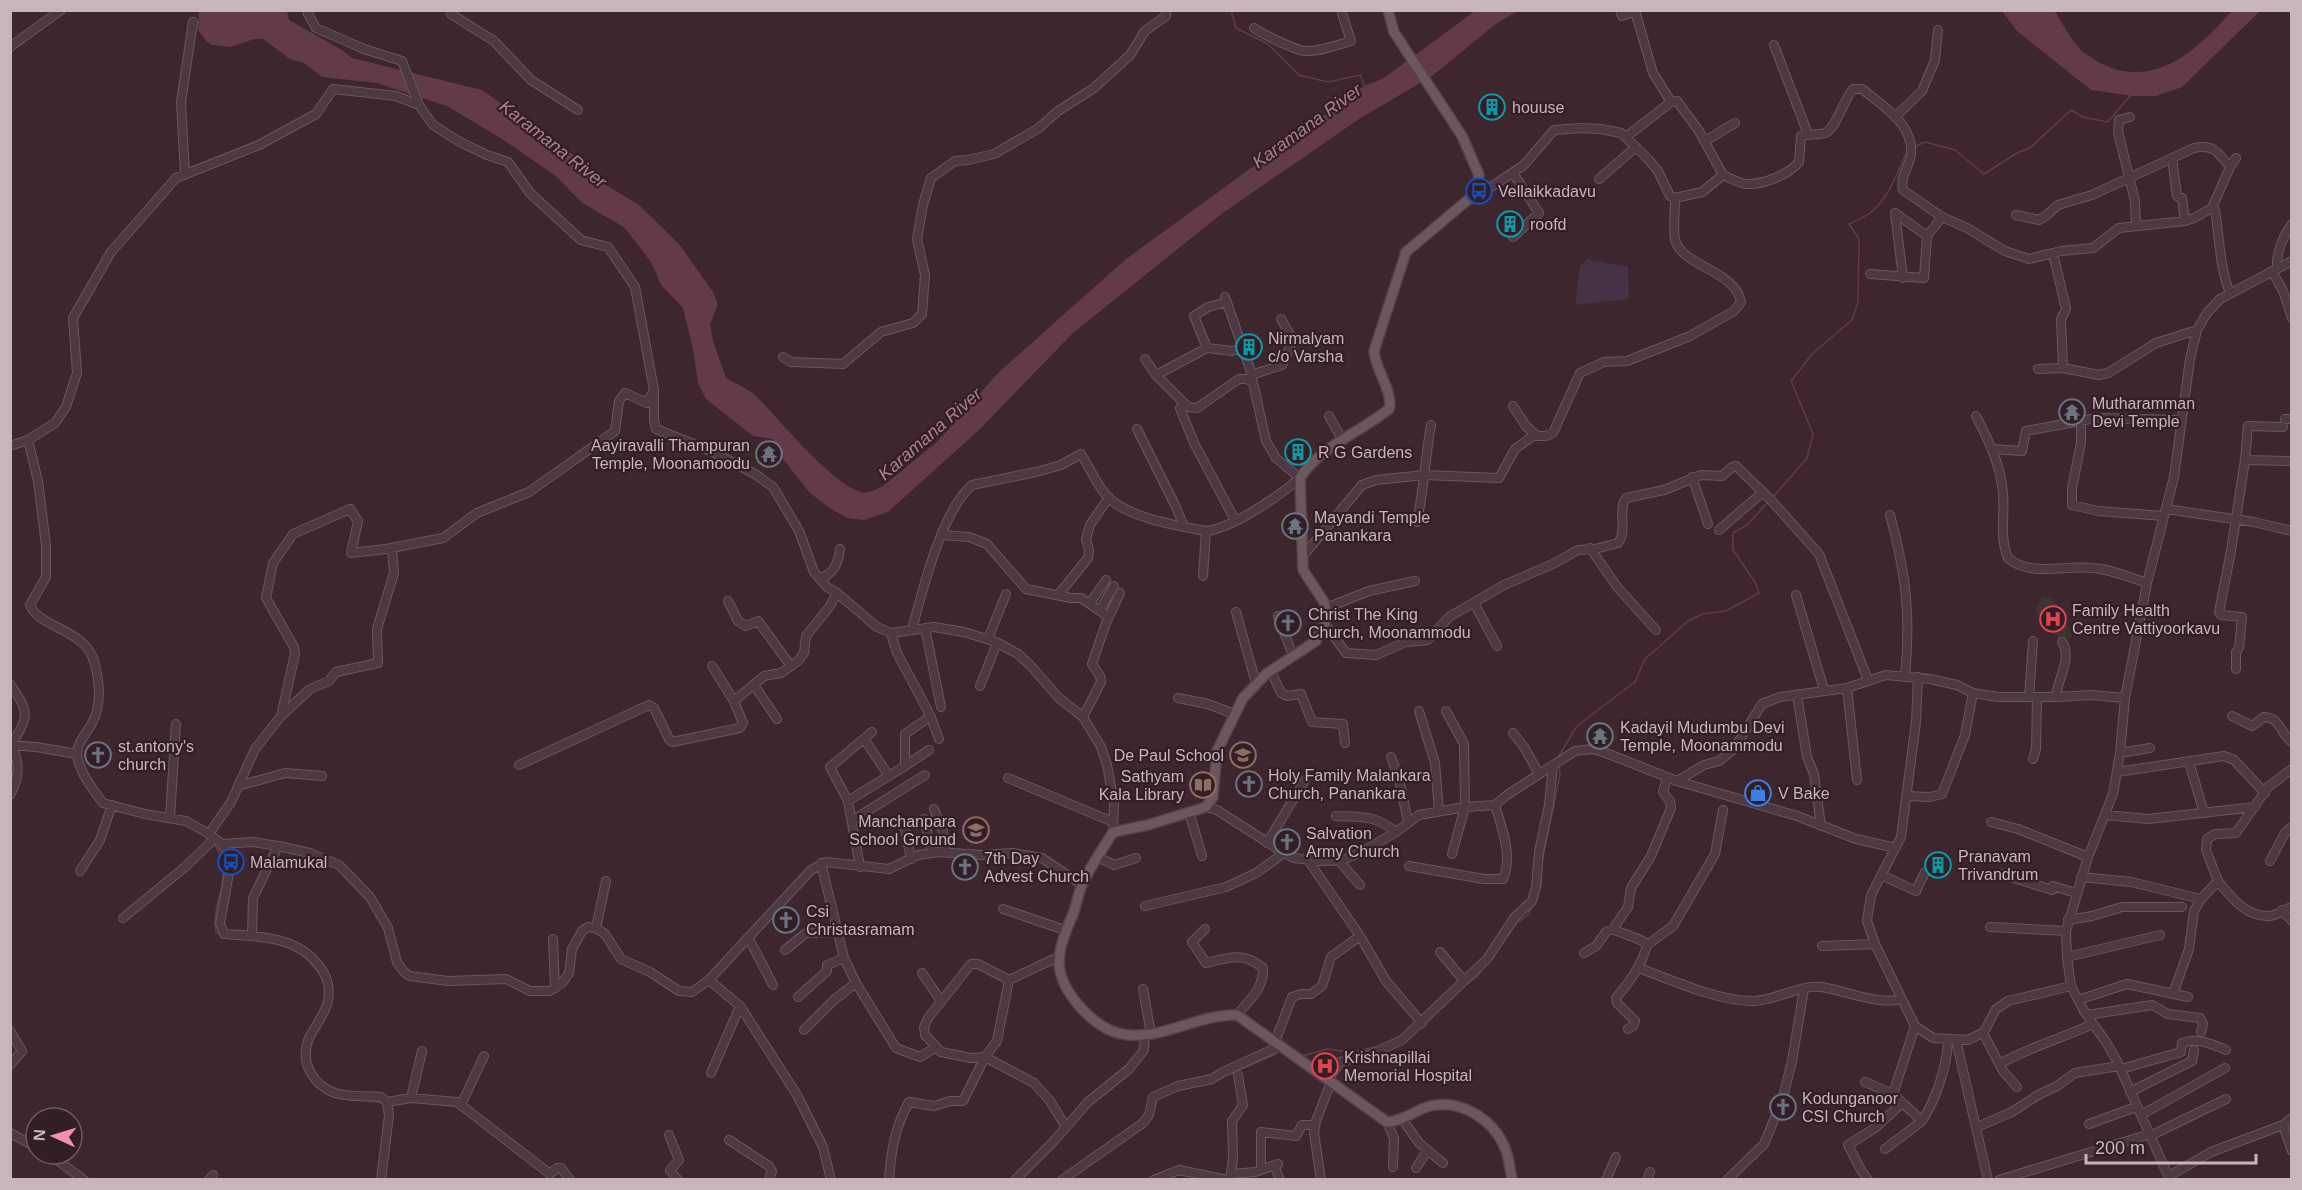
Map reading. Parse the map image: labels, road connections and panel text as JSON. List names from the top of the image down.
{
  "water": ["Karamana River"],
  "places": {
    "building": [
      "houuse",
      "roofd",
      "Nirmalyam c/o Varsha",
      "R G Gardens",
      "Pranavam Trivandrum"
    ],
    "bus stop": ["Vellaikkadavu", "Malamukal"],
    "temple": [
      "Mutharamman Devi Temple",
      "Aayiravalli Thampuran Temple, Moonamoodu",
      "Mayandi Temple Panankara",
      "Kadayil Mudumbu Devi Temple, Moonammodu"
    ],
    "hospital": ["Family Health Centre Vattiyoorkavu", "Krishnapillai Memorial Hospital"],
    "church": [
      "Christ The King Church, Moonammodu",
      "st.antony's church",
      "Holy Family Malankara Church, Panankara",
      "Salvation Army Church",
      "7th Day Advest Church",
      "Csi Christasramam",
      "Kodunganoor CSI Church"
    ],
    "school or university": ["De Paul School", "Manchanpara School Ground"],
    "library": ["Sathyam Kala Library"],
    "shop": ["V Bake"]
  },
  "scale_bar": "200 m",
  "north": "left"
}
